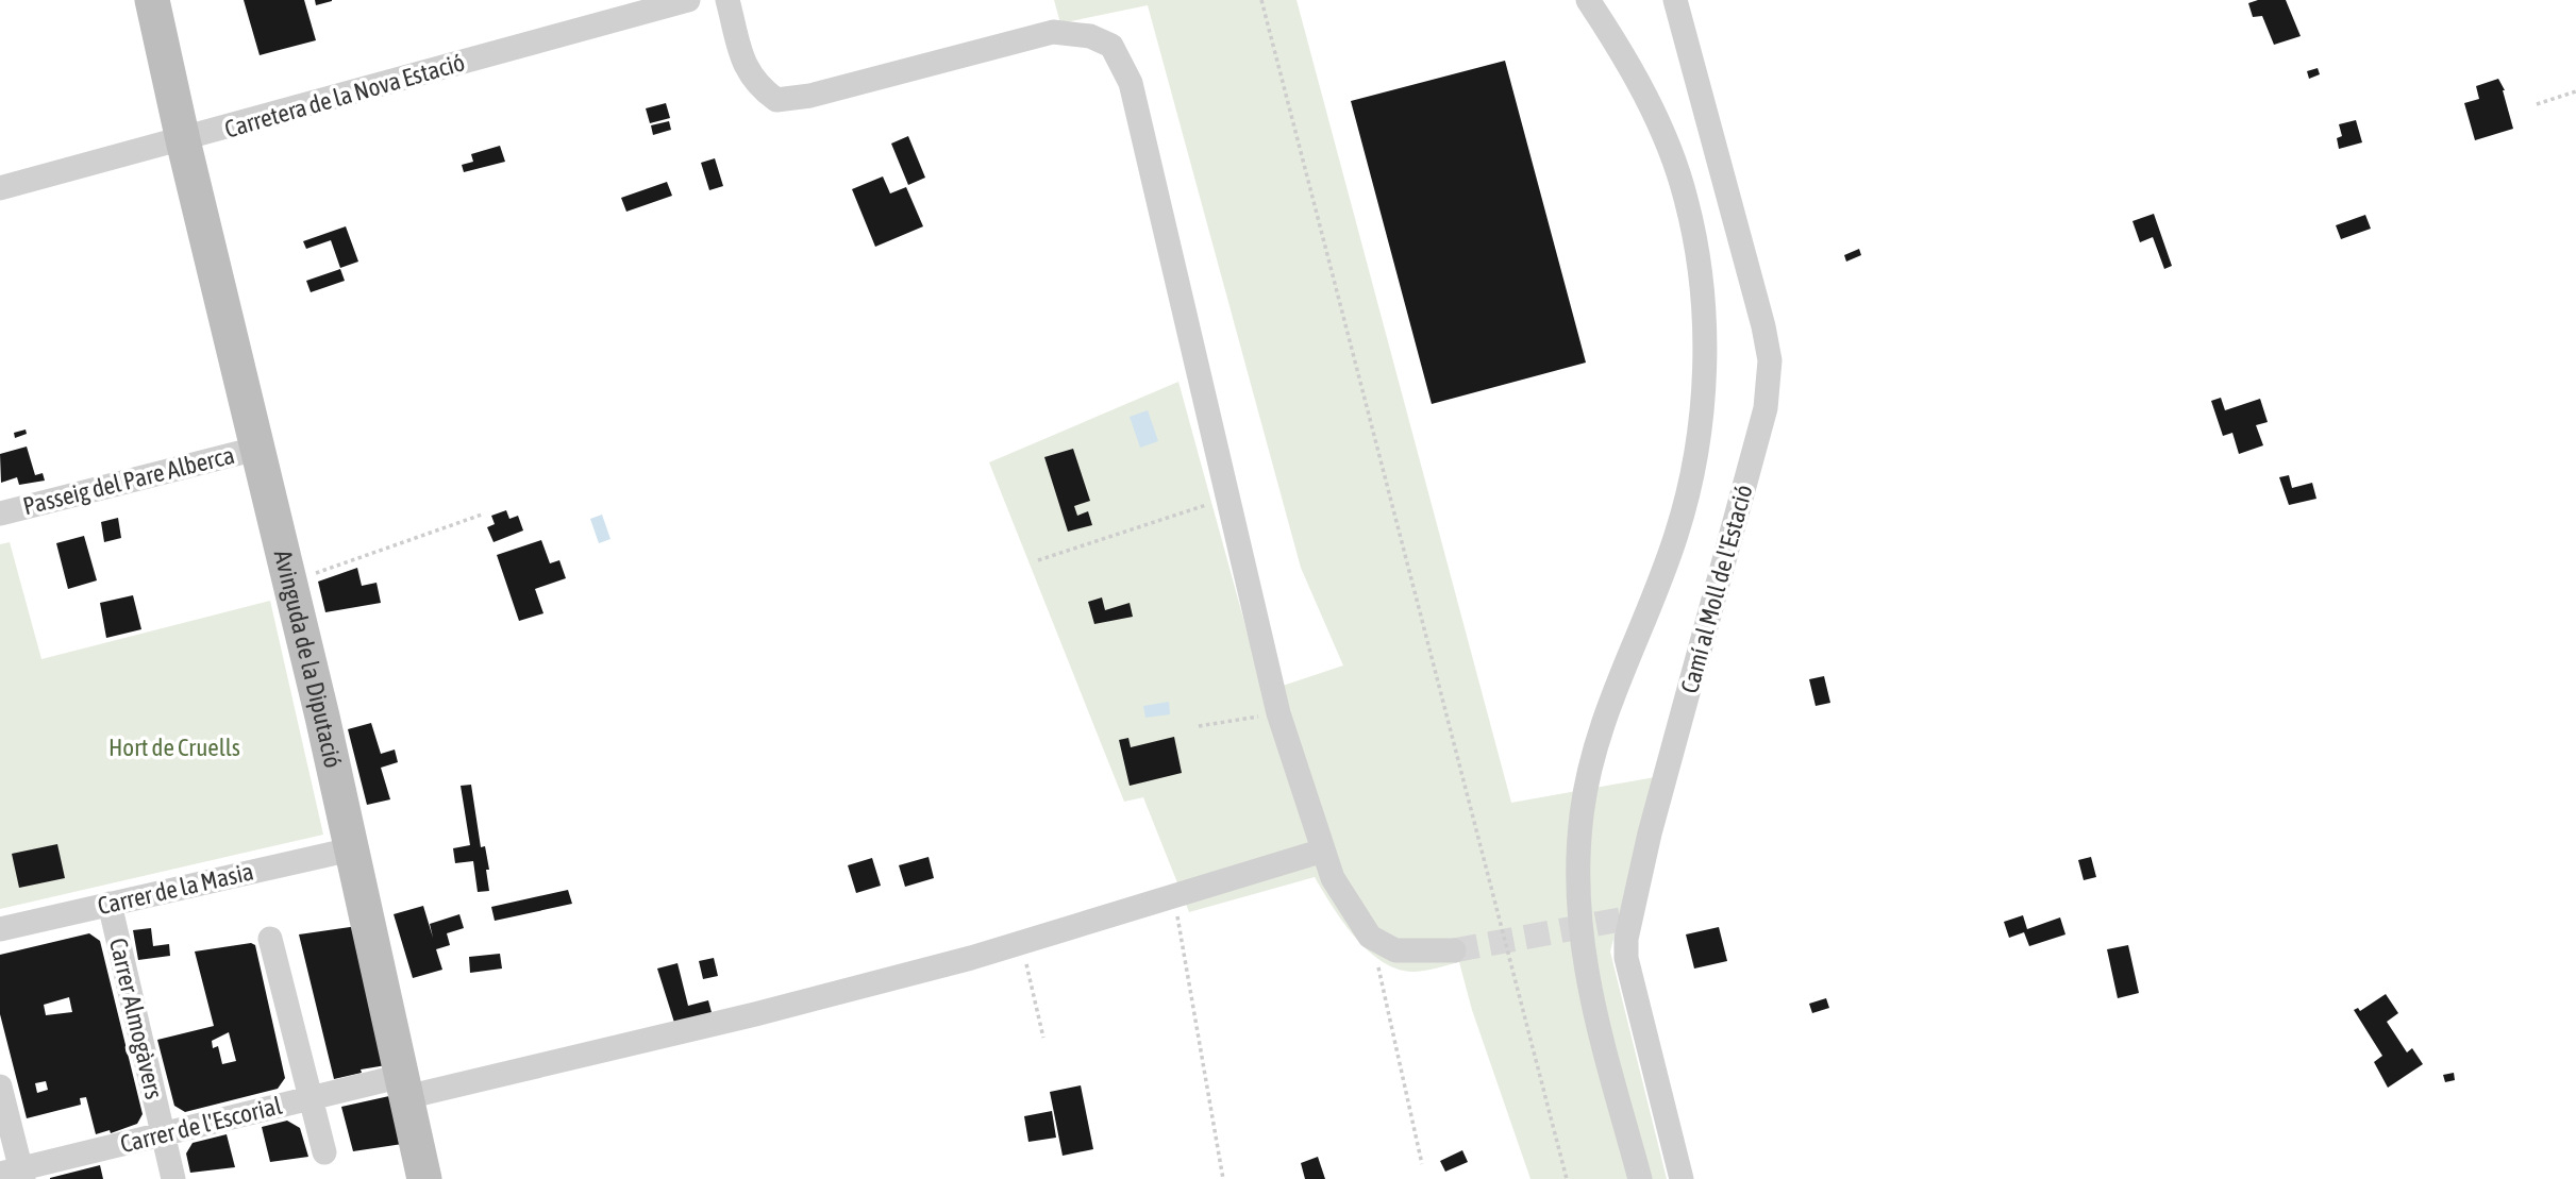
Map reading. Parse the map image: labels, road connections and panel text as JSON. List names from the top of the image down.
{
  "streets": {
    "street": [
      "Carretera de la Nova Estació",
      "Passeig del Pare Alberca",
      "Camí al Moll de l'Estació",
      "Avinguda de la Diputació",
      "Carrer de la Masia",
      "Carrer Almogàvers",
      "Carrer de l'Escorial"
    ]
  },
  "crossings": [
    ["Carretera de la Nova Estació", "Avinguda de la Diputació"],
    ["Passeig del Pare Alberca", "Avinguda de la Diputació"],
    ["Avinguda de la Diputació", "Carrer de la Masia"],
    ["Avinguda de la Diputació", "Carrer de l'Escorial"],
    ["Carrer de la Masia", "Carrer Almogàvers"],
    ["Carrer Almogàvers", "Carrer de l'Escorial"]
  ],
  "parks": ["Hort de Cruells"]
}
